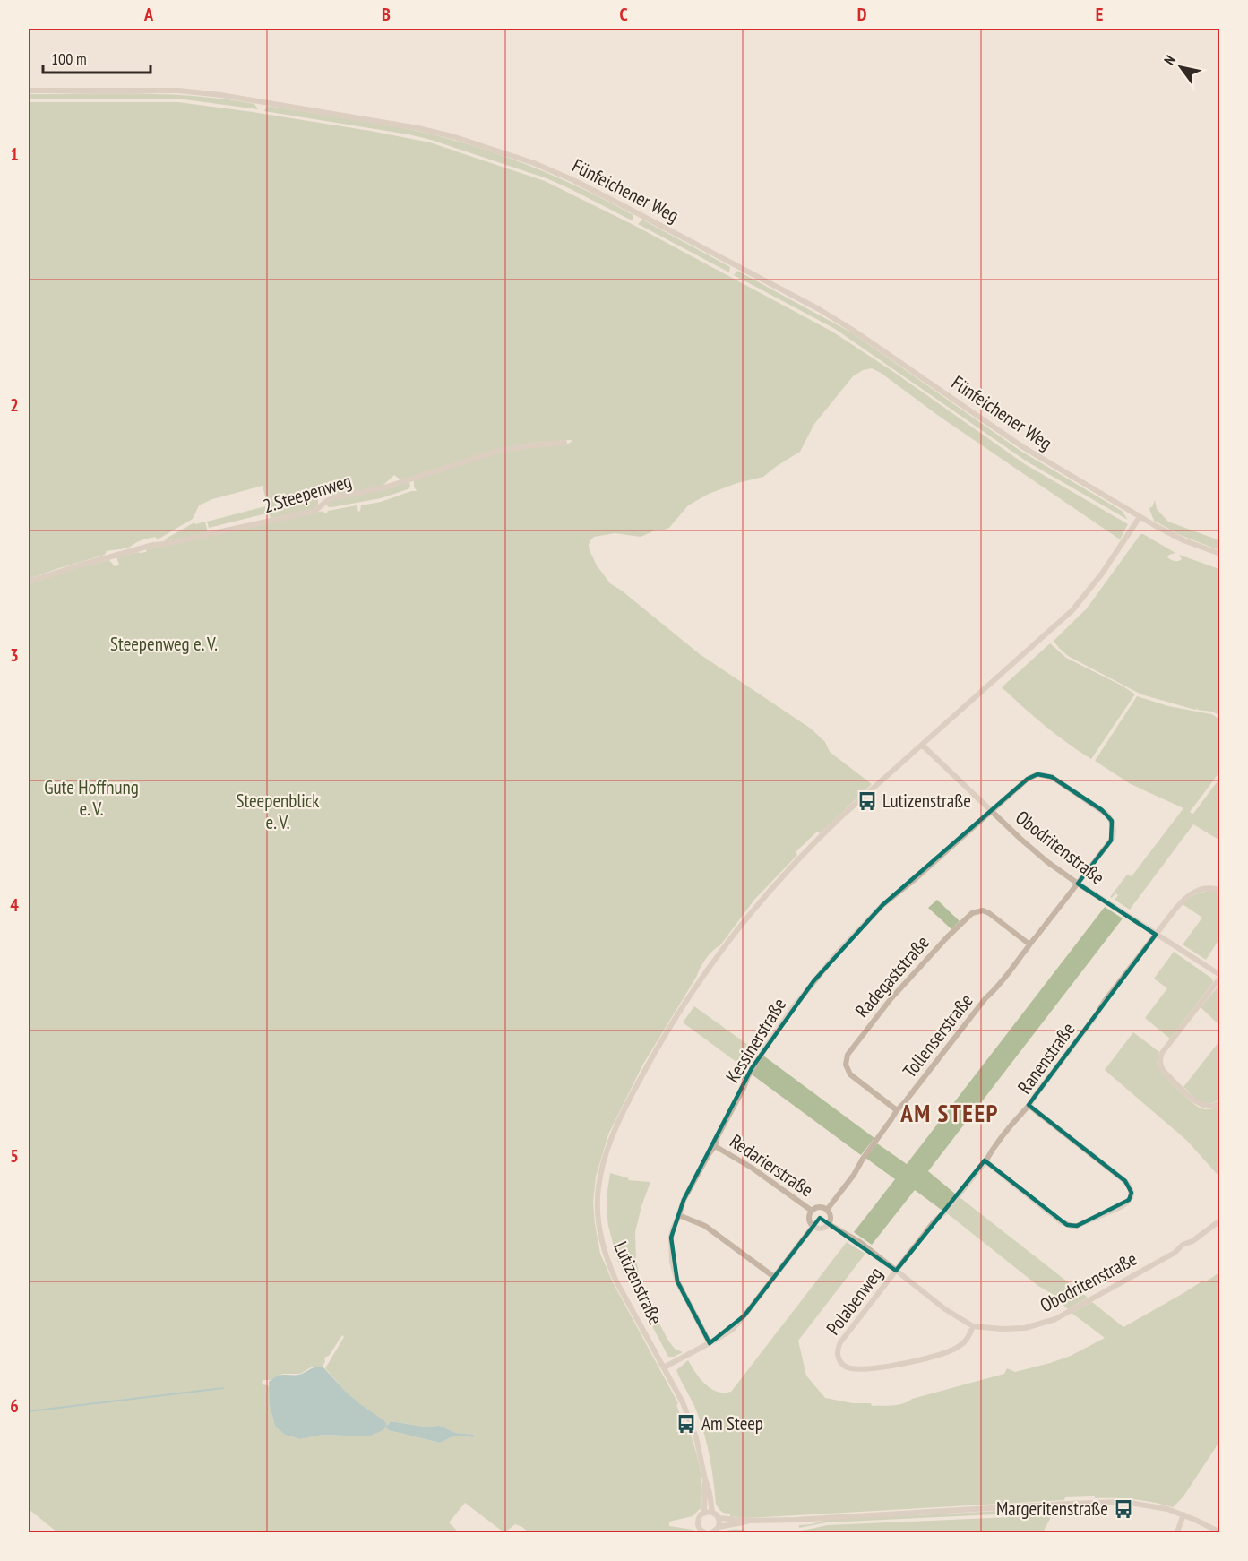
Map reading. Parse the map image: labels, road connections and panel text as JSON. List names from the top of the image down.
{
  "streets": {
    "street": [
      "Fünfeichener Weg",
      "2.Steepenweg",
      "Obodritenstraße",
      "Radegaststraße",
      "Tollenserstraße",
      "Kessinerstraße",
      "Ranenstraße",
      "Redarierstraße",
      "Lutizenstraße",
      "Polabenweg"
    ]
  },
  "crossings": [
    ["Fünfeichener Weg", "Lutizenstraße"],
    ["Obodritenstraße", "Tollenserstraße"],
    ["Obodritenstraße", "Kessinerstraße"],
    ["Obodritenstraße", "Ranenstraße"],
    ["Obodritenstraße", "Redarierstraße"],
    ["Obodritenstraße", "Lutizenstraße"],
    ["Obodritenstraße", "Polabenweg"],
    ["Radegaststraße", "Tollenserstraße"],
    ["Tollenserstraße", "Kessinerstraße"],
    ["Tollenserstraße", "Redarierstraße"],
    ["Kessinerstraße", "Redarierstraße"],
    ["Ranenstraße", "Polabenweg"]
  ],
  "districts": ["AM STEEP"],
  "parks": ["Steepenweg e. V.", "Gute Hoffnung e. V.", "Steepenblick e. V."],
  "places": {
    "bus stop": ["Lutizenstraße", "Am Steep", "Margeritenstraße"]
  },
  "scale_bar": "100 m",
  "north": "top left",
  "grid": {
    "columns": [
      "A",
      "B",
      "C",
      "D",
      "E"
    ],
    "rows": [
      "1",
      "2",
      "3",
      "4",
      "5",
      "6"
    ]
  }
}
